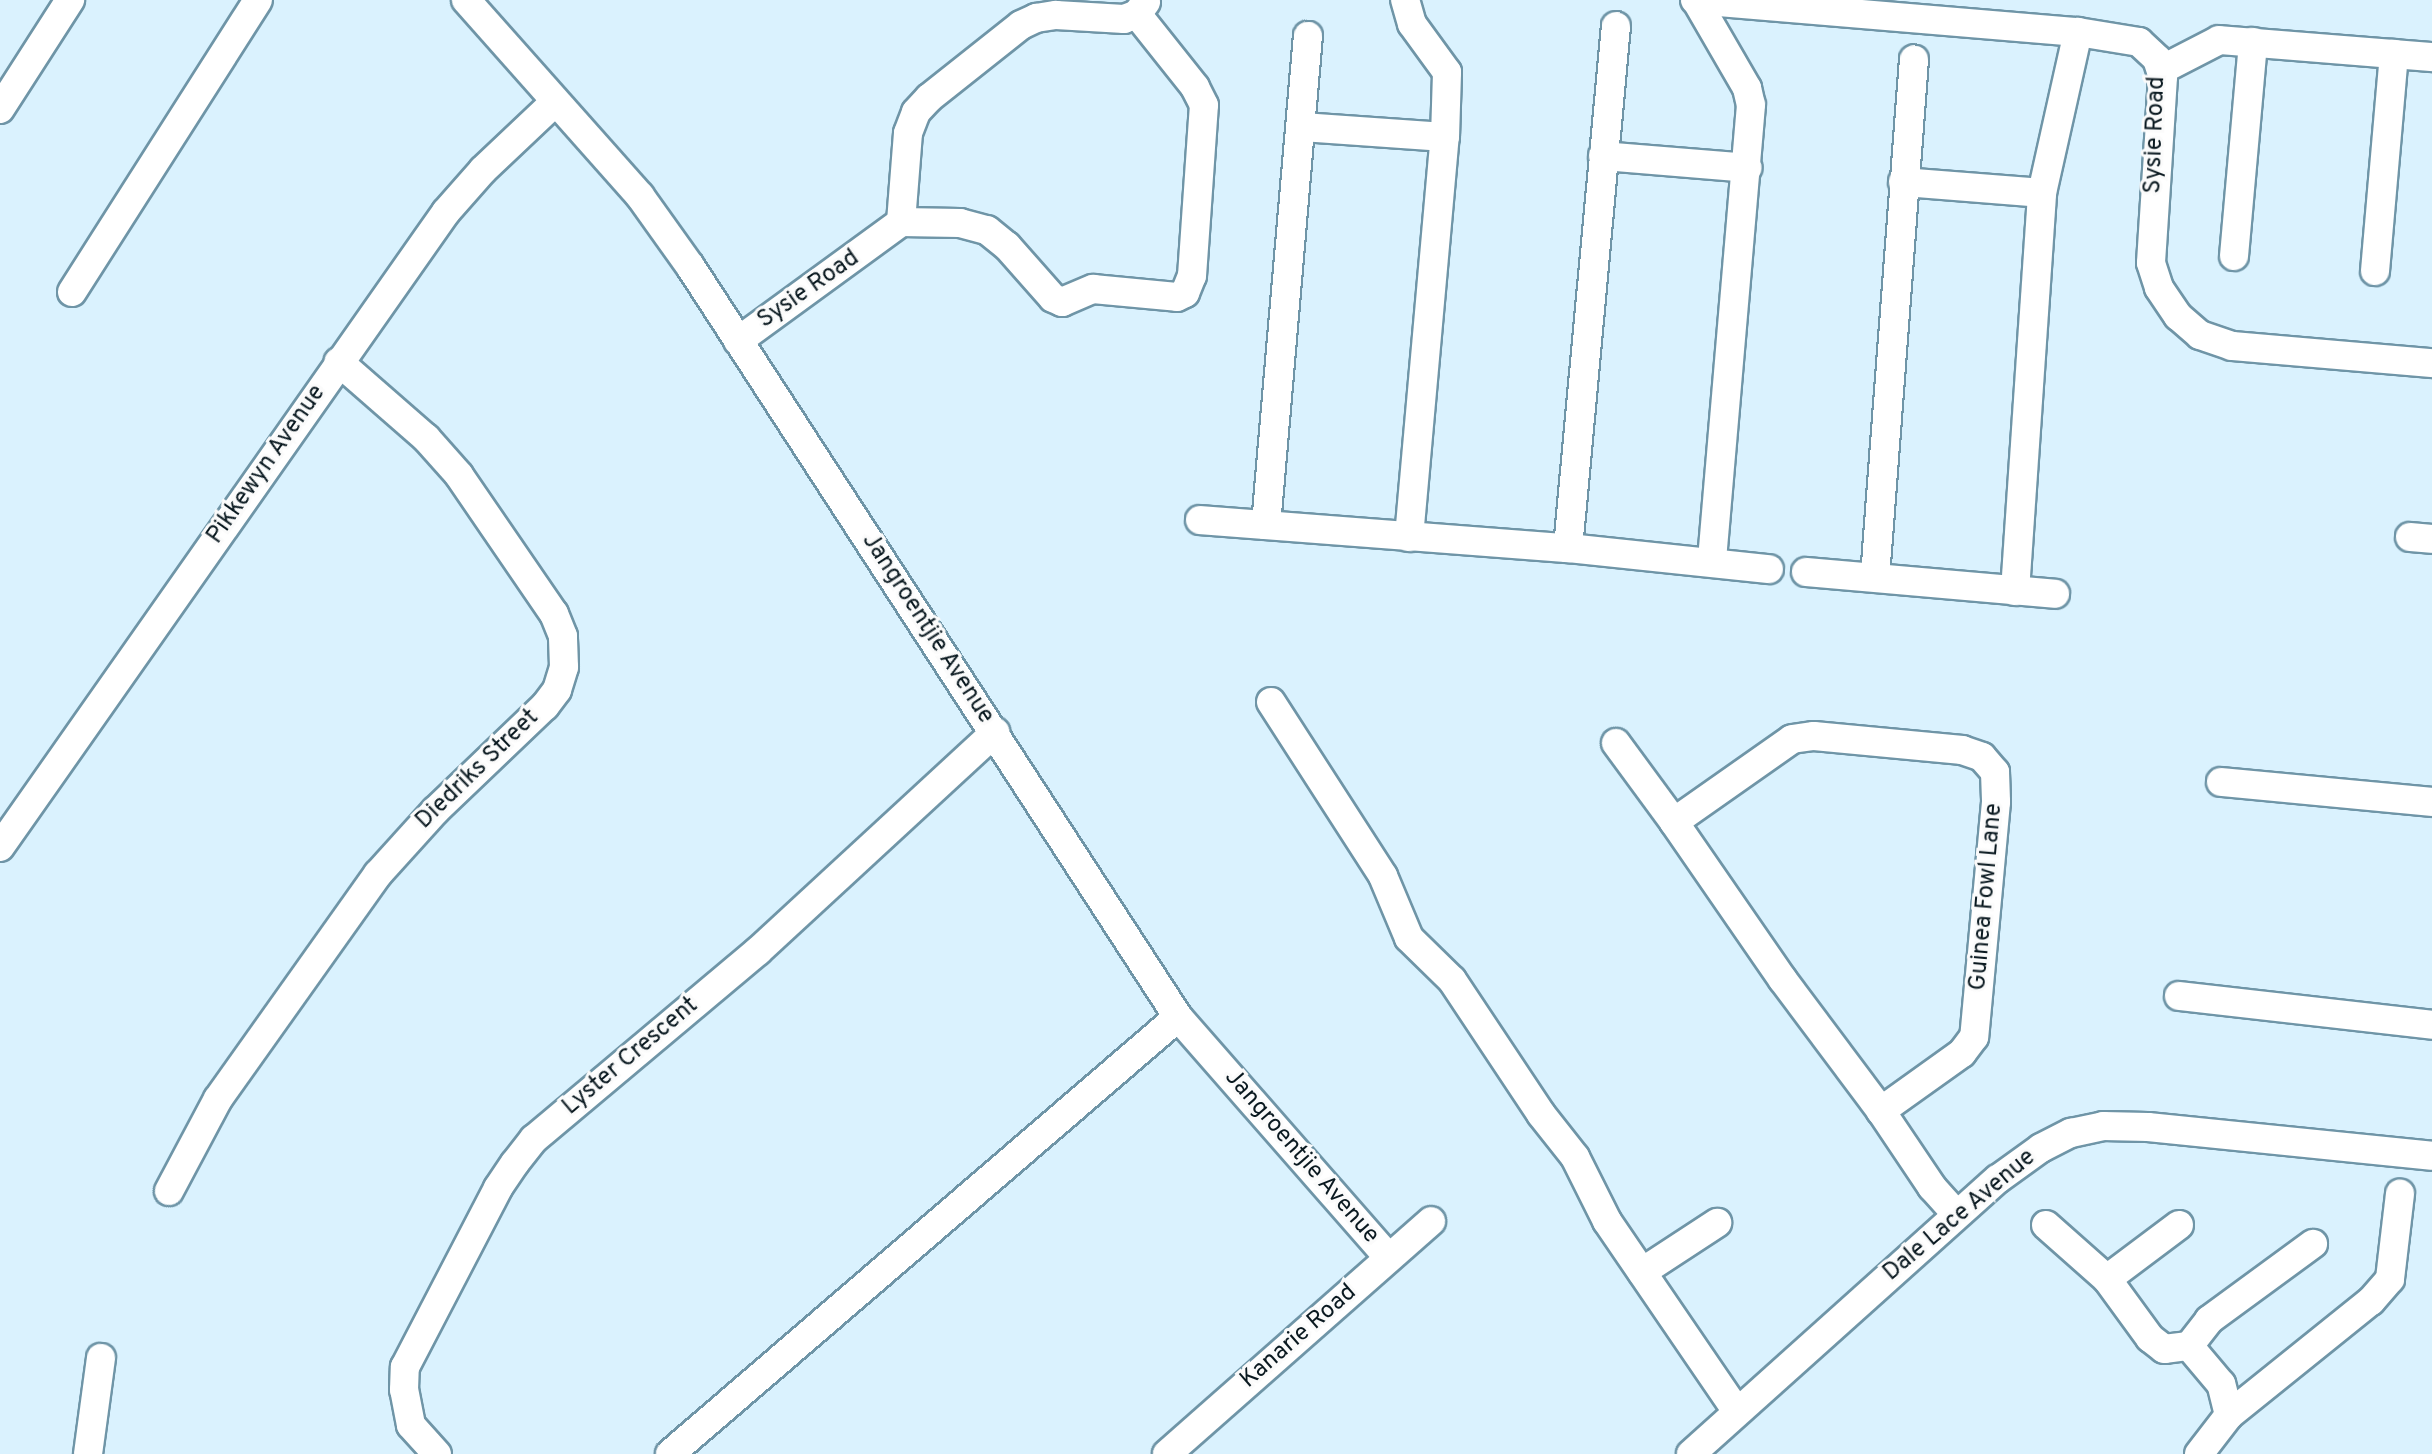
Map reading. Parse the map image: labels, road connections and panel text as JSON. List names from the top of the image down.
{
  "streets": {
    "street": [
      "Sysie Road",
      "Pikkewyn Avenue",
      "Jangroentjie Avenue",
      "Diedriks Street",
      "Guinea Fowl Lane",
      "Lyster Crescent",
      "Dale Lace Avenue",
      "Kanarie Road"
    ]
  },
  "crossings": [
    ["Sysie Road", "Jangroentjie Avenue"],
    ["Pikkewyn Avenue", "Jangroentjie Avenue"],
    ["Pikkewyn Avenue", "Diedriks Street"],
    ["Jangroentjie Avenue", "Lyster Crescent"],
    ["Jangroentjie Avenue", "Kanarie Road"]
  ]
}
